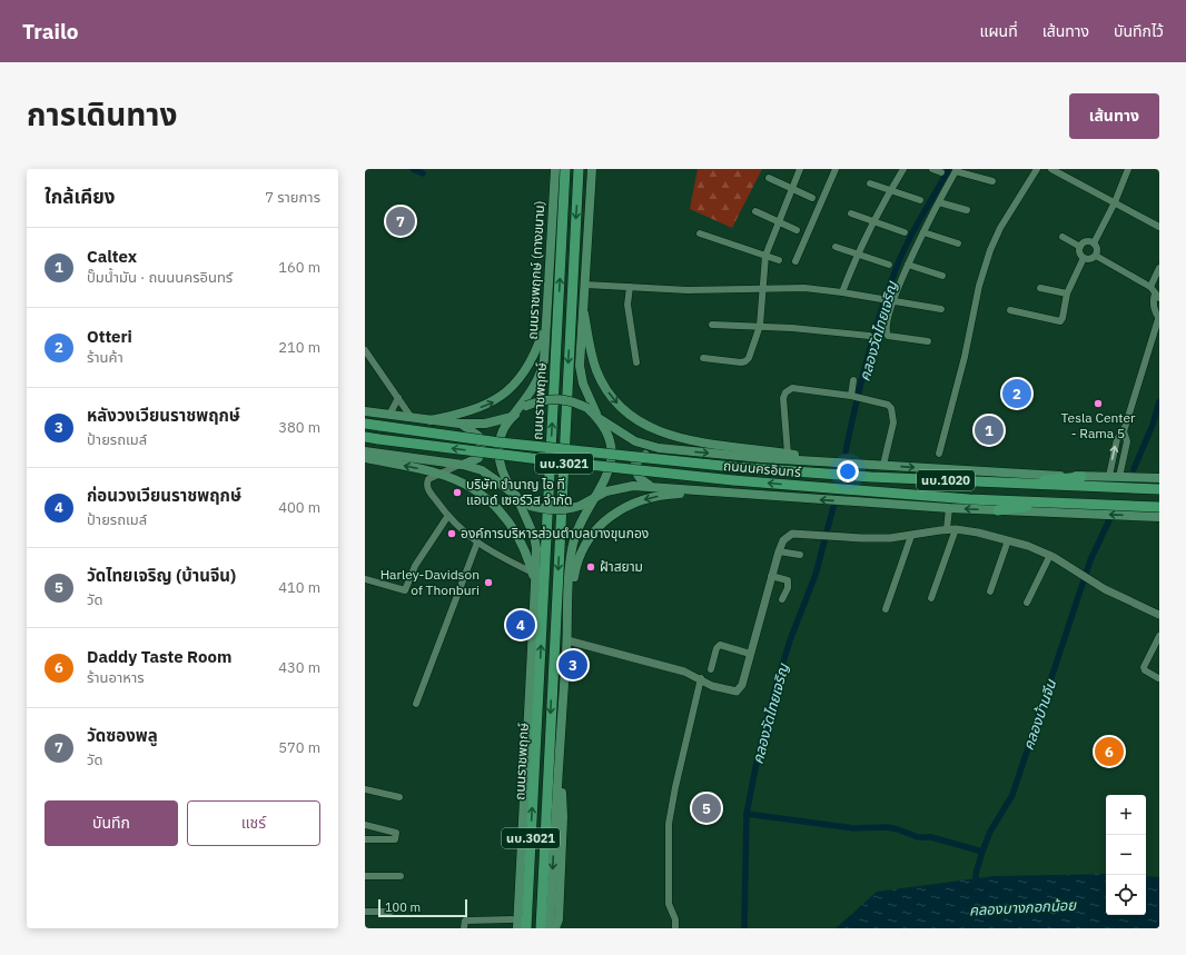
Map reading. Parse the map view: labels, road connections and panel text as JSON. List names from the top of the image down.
{
  "streets": {
    "main road": [
      "ถนนราชพฤกษ์ (ทางขนาน)",
      "ถนนราชพฤกษ์",
      "นบ.3021",
      "ถนนนครอินทร์",
      "นบ.1020"
    ]
  },
  "crossings": [
    ["ถนนราชพฤกษ์ (ทางขนาน)", "นบ.3021"],
    ["ถนนราชพฤกษ์ (ทางขนาน)", "ถนนนครอินทร์"],
    ["นบ.3021", "ถนนนครอินทร์"]
  ],
  "water": ["คลองวัดไทยเจริญ", "คลองบ้านจีน", "คลองบางกอกน้อย"],
  "places": [
    "Tesla Center - Rama 5",
    "บริษัท ชำนาญ ไอ ที แอนด์ เซอร์วิส จำกัด",
    "องค์การบริหารส่วนตำบลบางขุนกอง",
    "ฝ้าสยาม",
    "Harley-Davidson of Thonburi"
  ],
  "scale_bar": "100 m",
  "page": {
    "header": "Trailo",
    "nav": ["แผนที่", "เส้นทาง", "บันทึกไว้"],
    "title": "การเดินทาง",
    "buttons": [
      "เส้นทาง",
      ["บันทึก", "แชร์"]
    ],
    "heading": ["ใกล้เคียง", "7 รายการ"],
    "pins": [
      "7",
      "2",
      "1",
      "4",
      "3",
      "6",
      "5"
    ],
    "list": [
      {
        "mark": "1",
        "name": "Caltex",
        "note": "ปั๊มน้ำมัน · ถนนนครอินทร์",
        "value": "160 m"
      },
      {
        "mark": "2",
        "name": "Otteri",
        "note": "ร้านค้า",
        "value": "210 m"
      },
      {
        "mark": "3",
        "name": "หลังวงเวียนราชพฤกษ์",
        "note": "ป้ายรถเมล์",
        "value": "380 m"
      },
      {
        "mark": "4",
        "name": "ก่อนวงเวียนราชพฤกษ์",
        "note": "ป้ายรถเมล์",
        "value": "400 m"
      },
      {
        "mark": "5",
        "name": "วัดไทยเจริญ (บ้านจีน)",
        "note": "วัด",
        "value": "410 m"
      },
      {
        "mark": "6",
        "name": "Daddy Taste Room",
        "note": "ร้านอาหาร",
        "value": "430 m"
      },
      {
        "mark": "7",
        "name": "วัดซองพลู",
        "note": "วัด",
        "value": "570 m"
      }
    ],
    "map_buttons": ["+", "−"],
    "scale": "100 m"
  }
}
